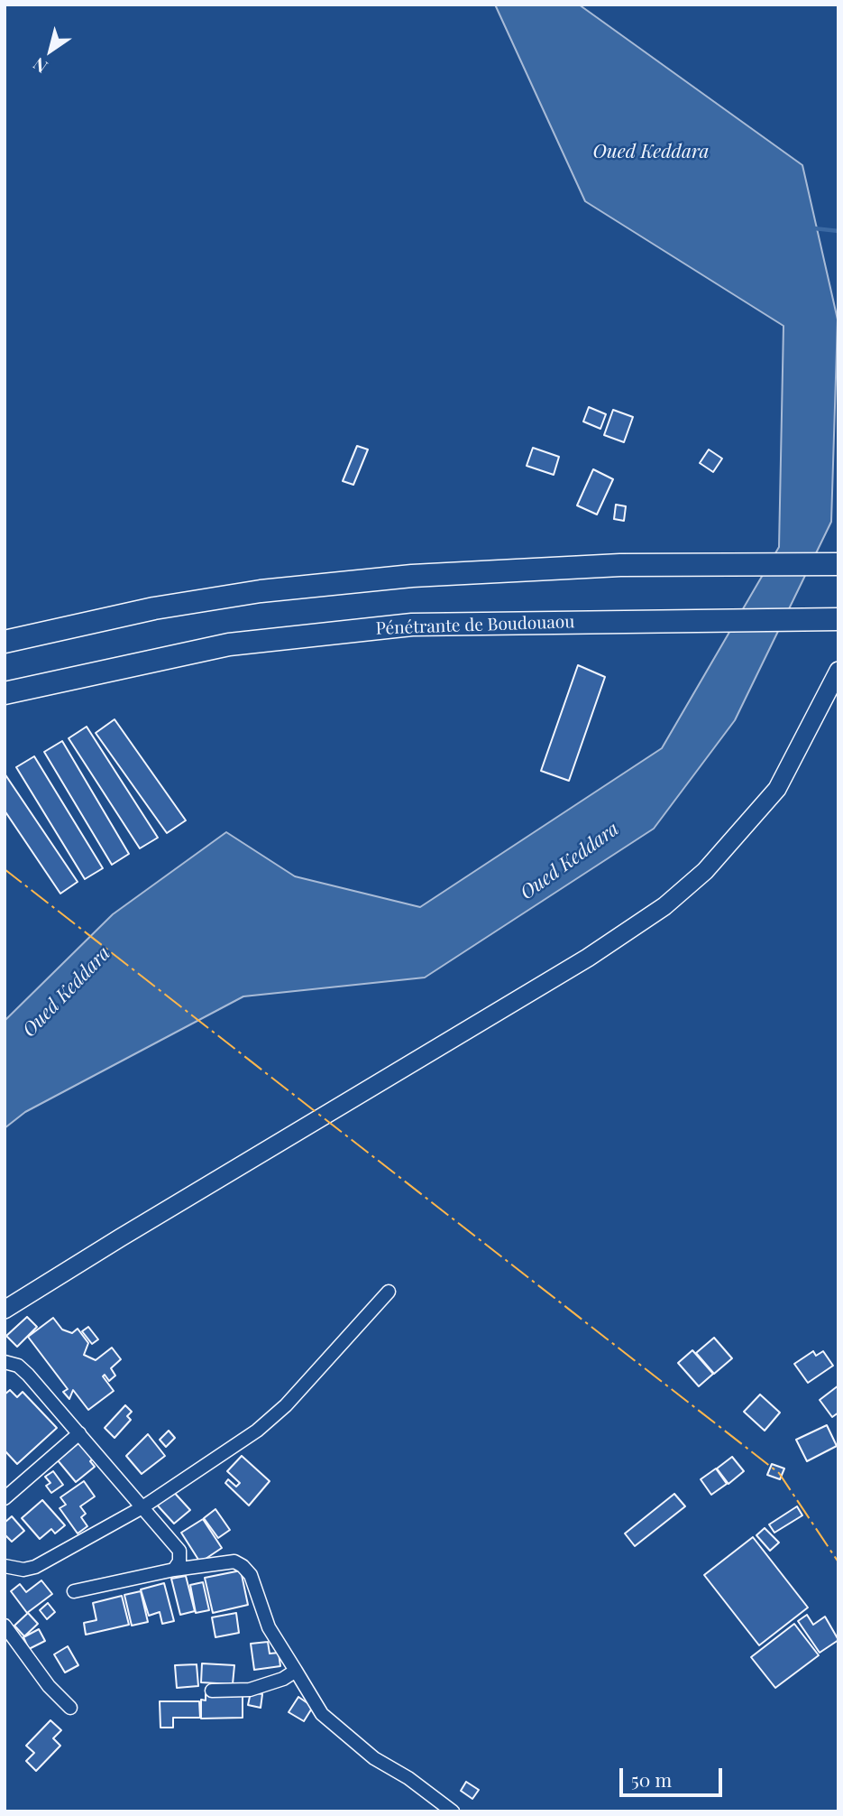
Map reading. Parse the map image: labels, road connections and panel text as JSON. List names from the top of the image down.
{
  "streets": {
    "highway": ["Pénétrante de Boudouaou"]
  },
  "water": ["Oued Keddara"],
  "scale_bar": "50 m",
  "north": "bottom left"
}
